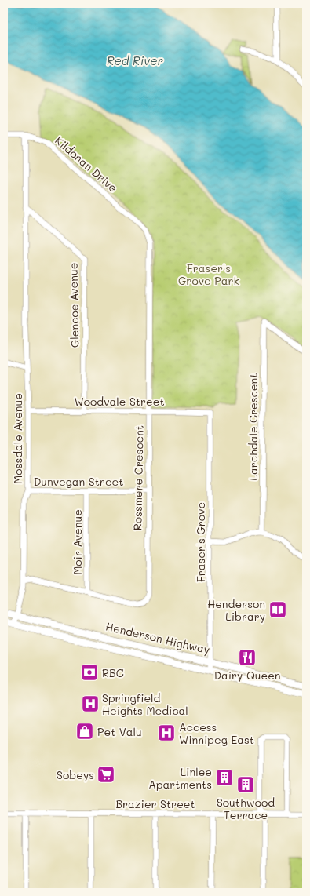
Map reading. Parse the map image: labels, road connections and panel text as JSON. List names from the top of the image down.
{
  "streets": {
    "main road": ["Henderson Highway"],
    "street": [
      "Kildonan Drive",
      "Glencoe Avenue",
      "Woodvale Street",
      "Larchdale Crescent",
      "Mossdale Avenue",
      "Rossmere Crescent",
      "Dunvegan Street",
      "Moir Avenue",
      "Fraser's Grove",
      "Brazier Street"
    ]
  },
  "crossings": [
    ["Kildonan Drive", "Mossdale Avenue"],
    ["Kildonan Drive", "Rossmere Crescent"],
    ["Glencoe Avenue", "Woodvale Street"],
    ["Glencoe Avenue", "Mossdale Avenue"],
    ["Woodvale Street", "Mossdale Avenue"],
    ["Woodvale Street", "Rossmere Crescent"],
    ["Woodvale Street", "Fraser's Grove"],
    ["Mossdale Avenue", "Rossmere Crescent"],
    ["Mossdale Avenue", "Dunvegan Street"],
    ["Mossdale Avenue", "Henderson Highway"],
    ["Rossmere Crescent", "Dunvegan Street"],
    ["Rossmere Crescent", "Moir Avenue"],
    ["Dunvegan Street", "Moir Avenue"],
    ["Fraser's Grove", "Henderson Highway"]
  ],
  "water": ["Red River"],
  "parks": ["Fraser's Grove Park"],
  "places": {
    "library": ["Henderson Library"],
    "restaurant": ["Dairy Queen"],
    "bank": ["RBC"],
    "hospital": ["Springfield Heights Medical", "Access Winnipeg East"],
    "shop": ["Pet Valu"],
    "supermarket": ["Sobeys"],
    "building": ["Linlee Apartments", "Southwood Terrace"]
  }
}
